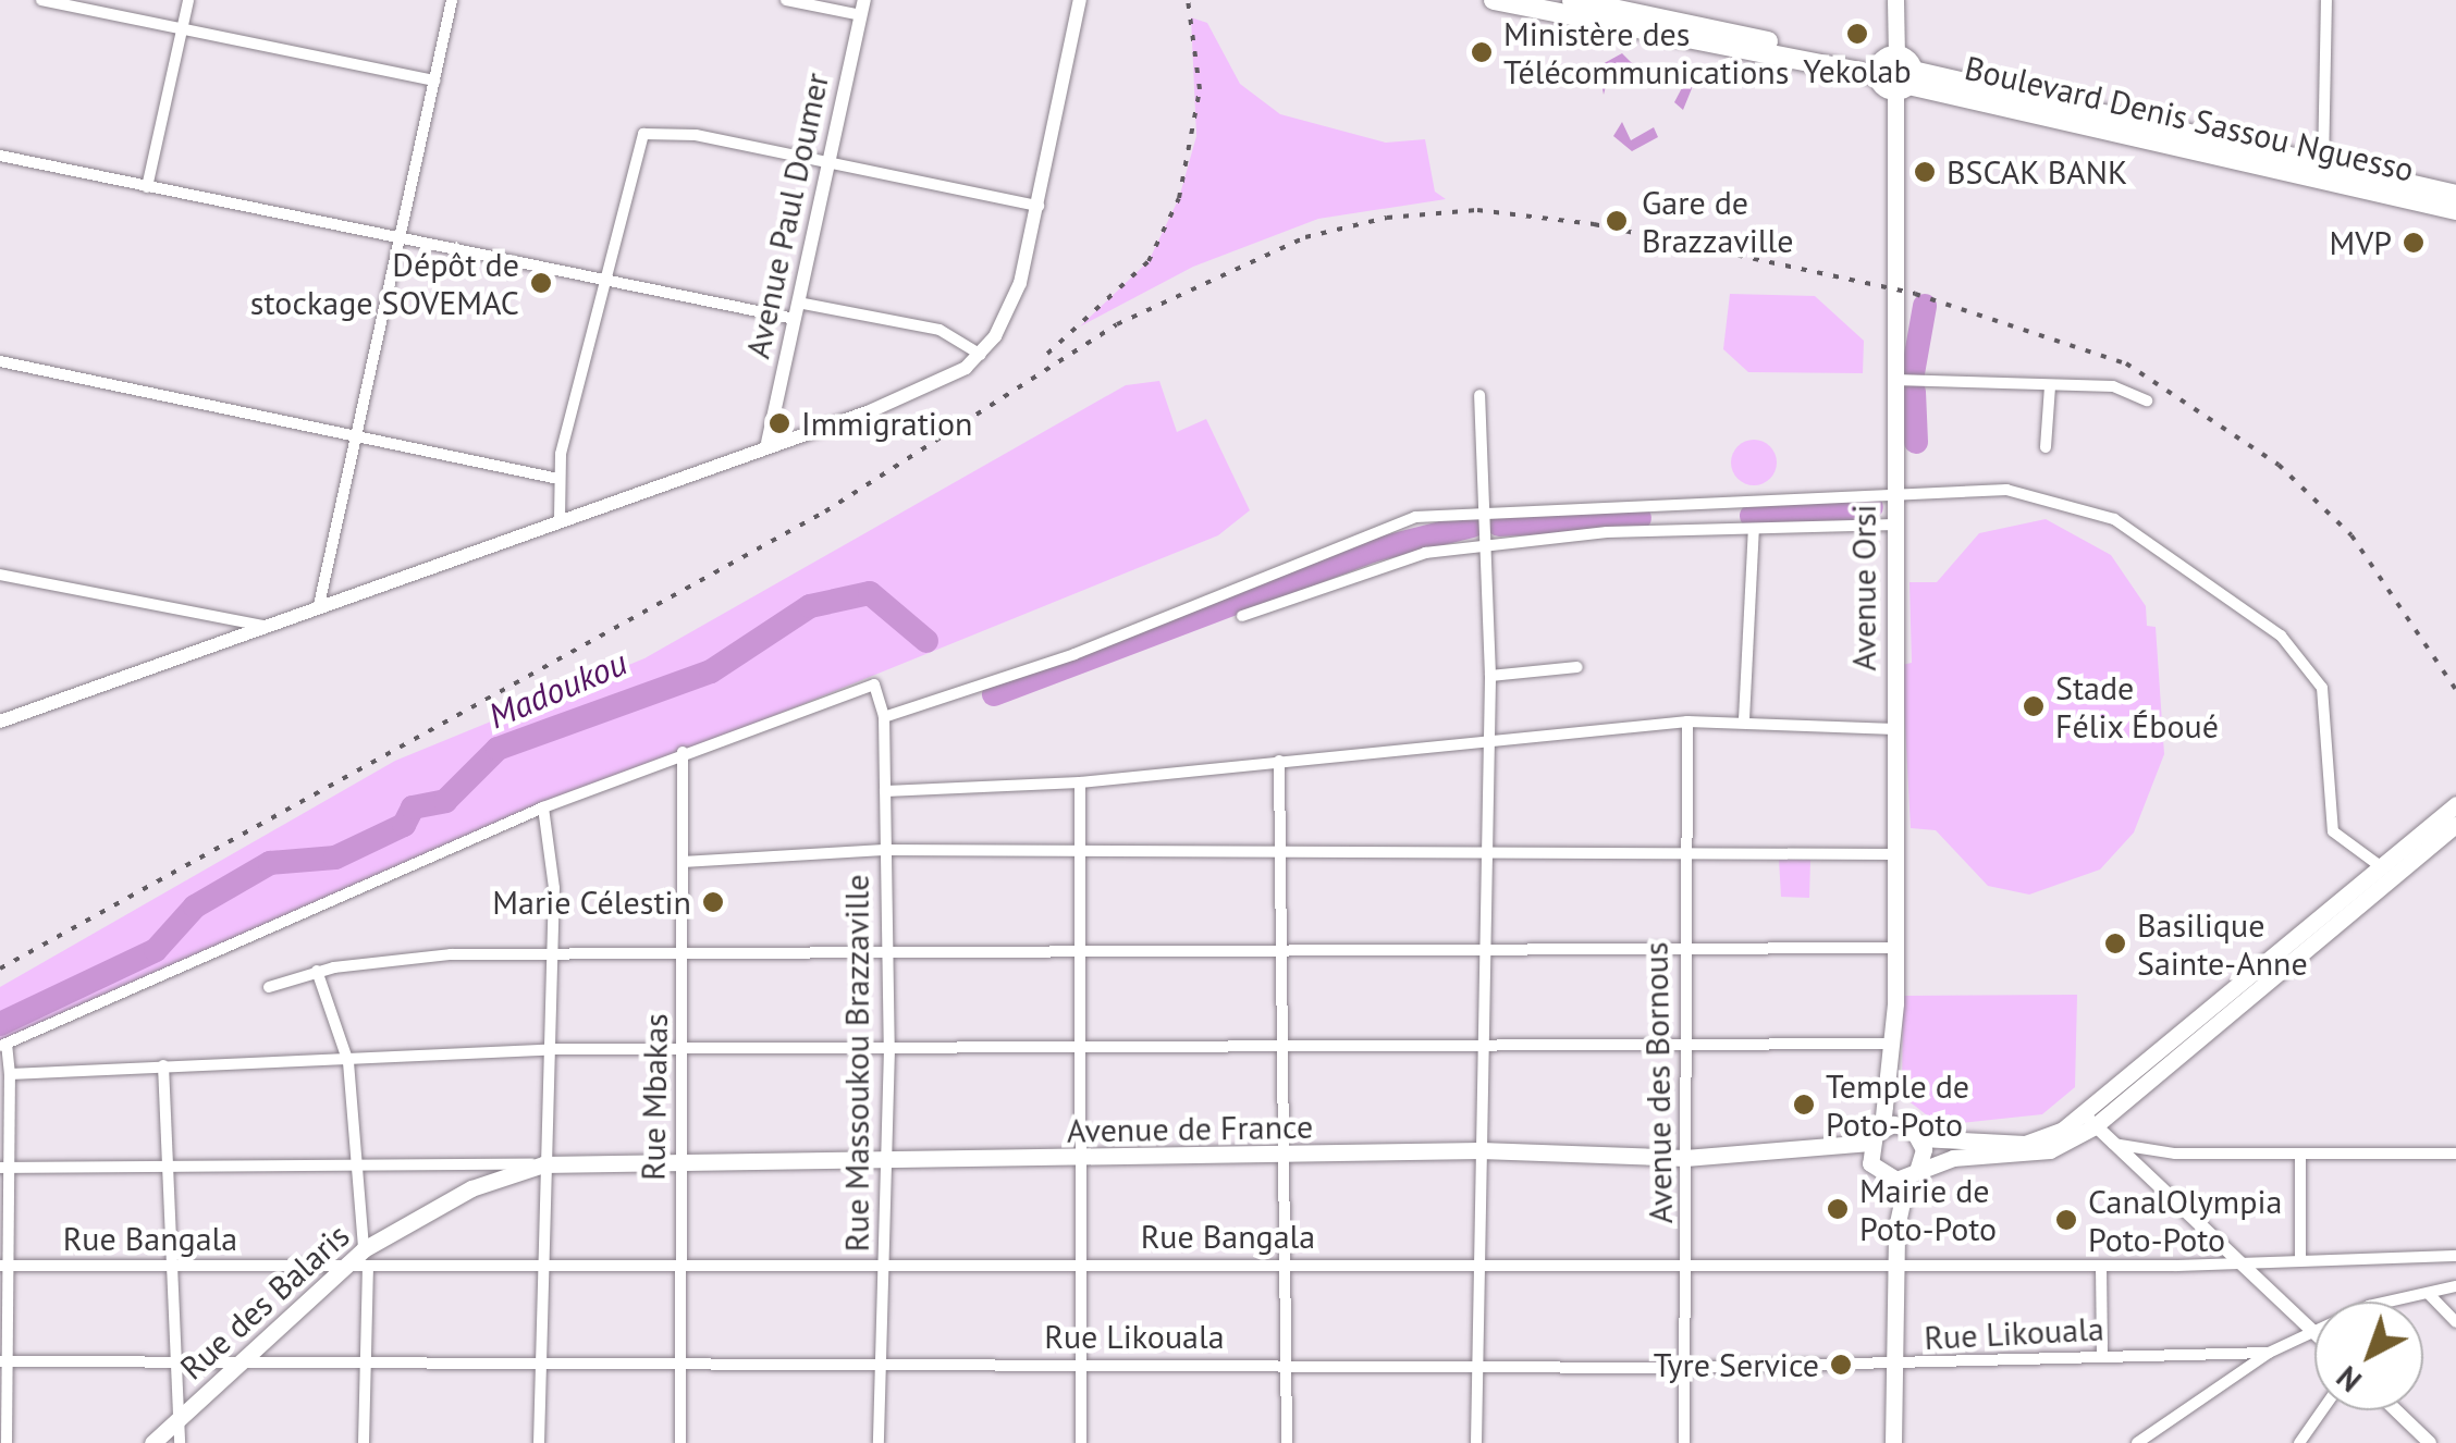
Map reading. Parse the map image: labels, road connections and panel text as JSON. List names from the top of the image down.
{
  "streets": {
    "main road": [
      "Boulevard Denis Sassou Nguesso",
      "Avenue Orsi",
      "Avenue de France",
      "Rue des Balaris"
    ],
    "street": [
      "Avenue Paul Doumer",
      "Rue Massoukou Brazzaville",
      "Avenue des Bornous",
      "Rue Mbakas",
      "Rue Bangala",
      "Rue Likouala"
    ]
  },
  "crossings": [
    ["Boulevard Denis Sassou Nguesso", "Avenue Orsi"],
    ["Rue Massoukou Brazzaville", "Rue Mbakas"],
    ["Rue Massoukou Brazzaville", "Avenue de France"],
    ["Rue Massoukou Brazzaville", "Rue Bangala"],
    ["Rue Massoukou Brazzaville", "Rue Likouala"],
    ["Avenue des Bornous", "Avenue de France"],
    ["Avenue des Bornous", "Rue Bangala"],
    ["Avenue des Bornous", "Rue Likouala"],
    ["Rue Mbakas", "Avenue de France"],
    ["Rue Mbakas", "Rue Bangala"],
    ["Rue Mbakas", "Rue Likouala"],
    ["Avenue de France", "Rue des Balaris"],
    ["Rue Bangala", "Rue des Balaris"],
    ["Rue des Balaris", "Rue Likouala"]
  ],
  "water": ["Madoukou"],
  "places": [
    "Yekolab",
    "Ministère des Télécommunications",
    "BSCAK BANK",
    "Gare de Brazzaville",
    "MVP",
    "Dépôt de stockage SOVEMAC",
    "Immigration",
    "Stade Félix Éboué",
    "Marie Célestin",
    "Basilique Sainte-Anne",
    "Temple de Poto-Poto",
    "Mairie de Poto-Poto",
    "CanalOlympia Poto-Poto",
    "Tyre Service"
  ],
  "north": "bottom left"
}
